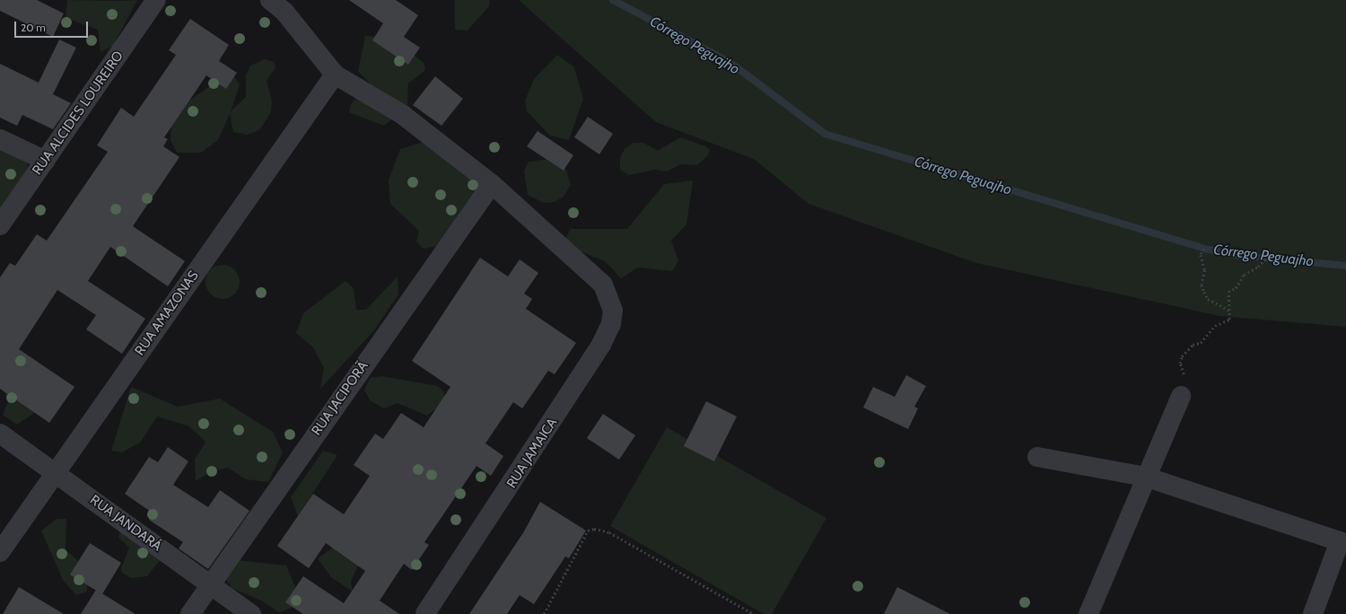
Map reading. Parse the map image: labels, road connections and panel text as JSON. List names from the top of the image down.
{
  "streets": {
    "street": [
      "RUA ALCIDES LOUREIRO",
      "RUA AMAZONAS",
      "RUA JACIPORÃ",
      "RUA JAMAICA",
      "RUA JANDARÁ"
    ]
  },
  "crossings": [
    ["RUA AMAZONAS", "RUA JANDARÁ"],
    ["RUA JACIPORÃ", "RUA JAMAICA"],
    ["RUA JACIPORÃ", "RUA JANDARÁ"]
  ],
  "water": ["Córrego Peguajho"],
  "scale_bar": "20 m"
}
